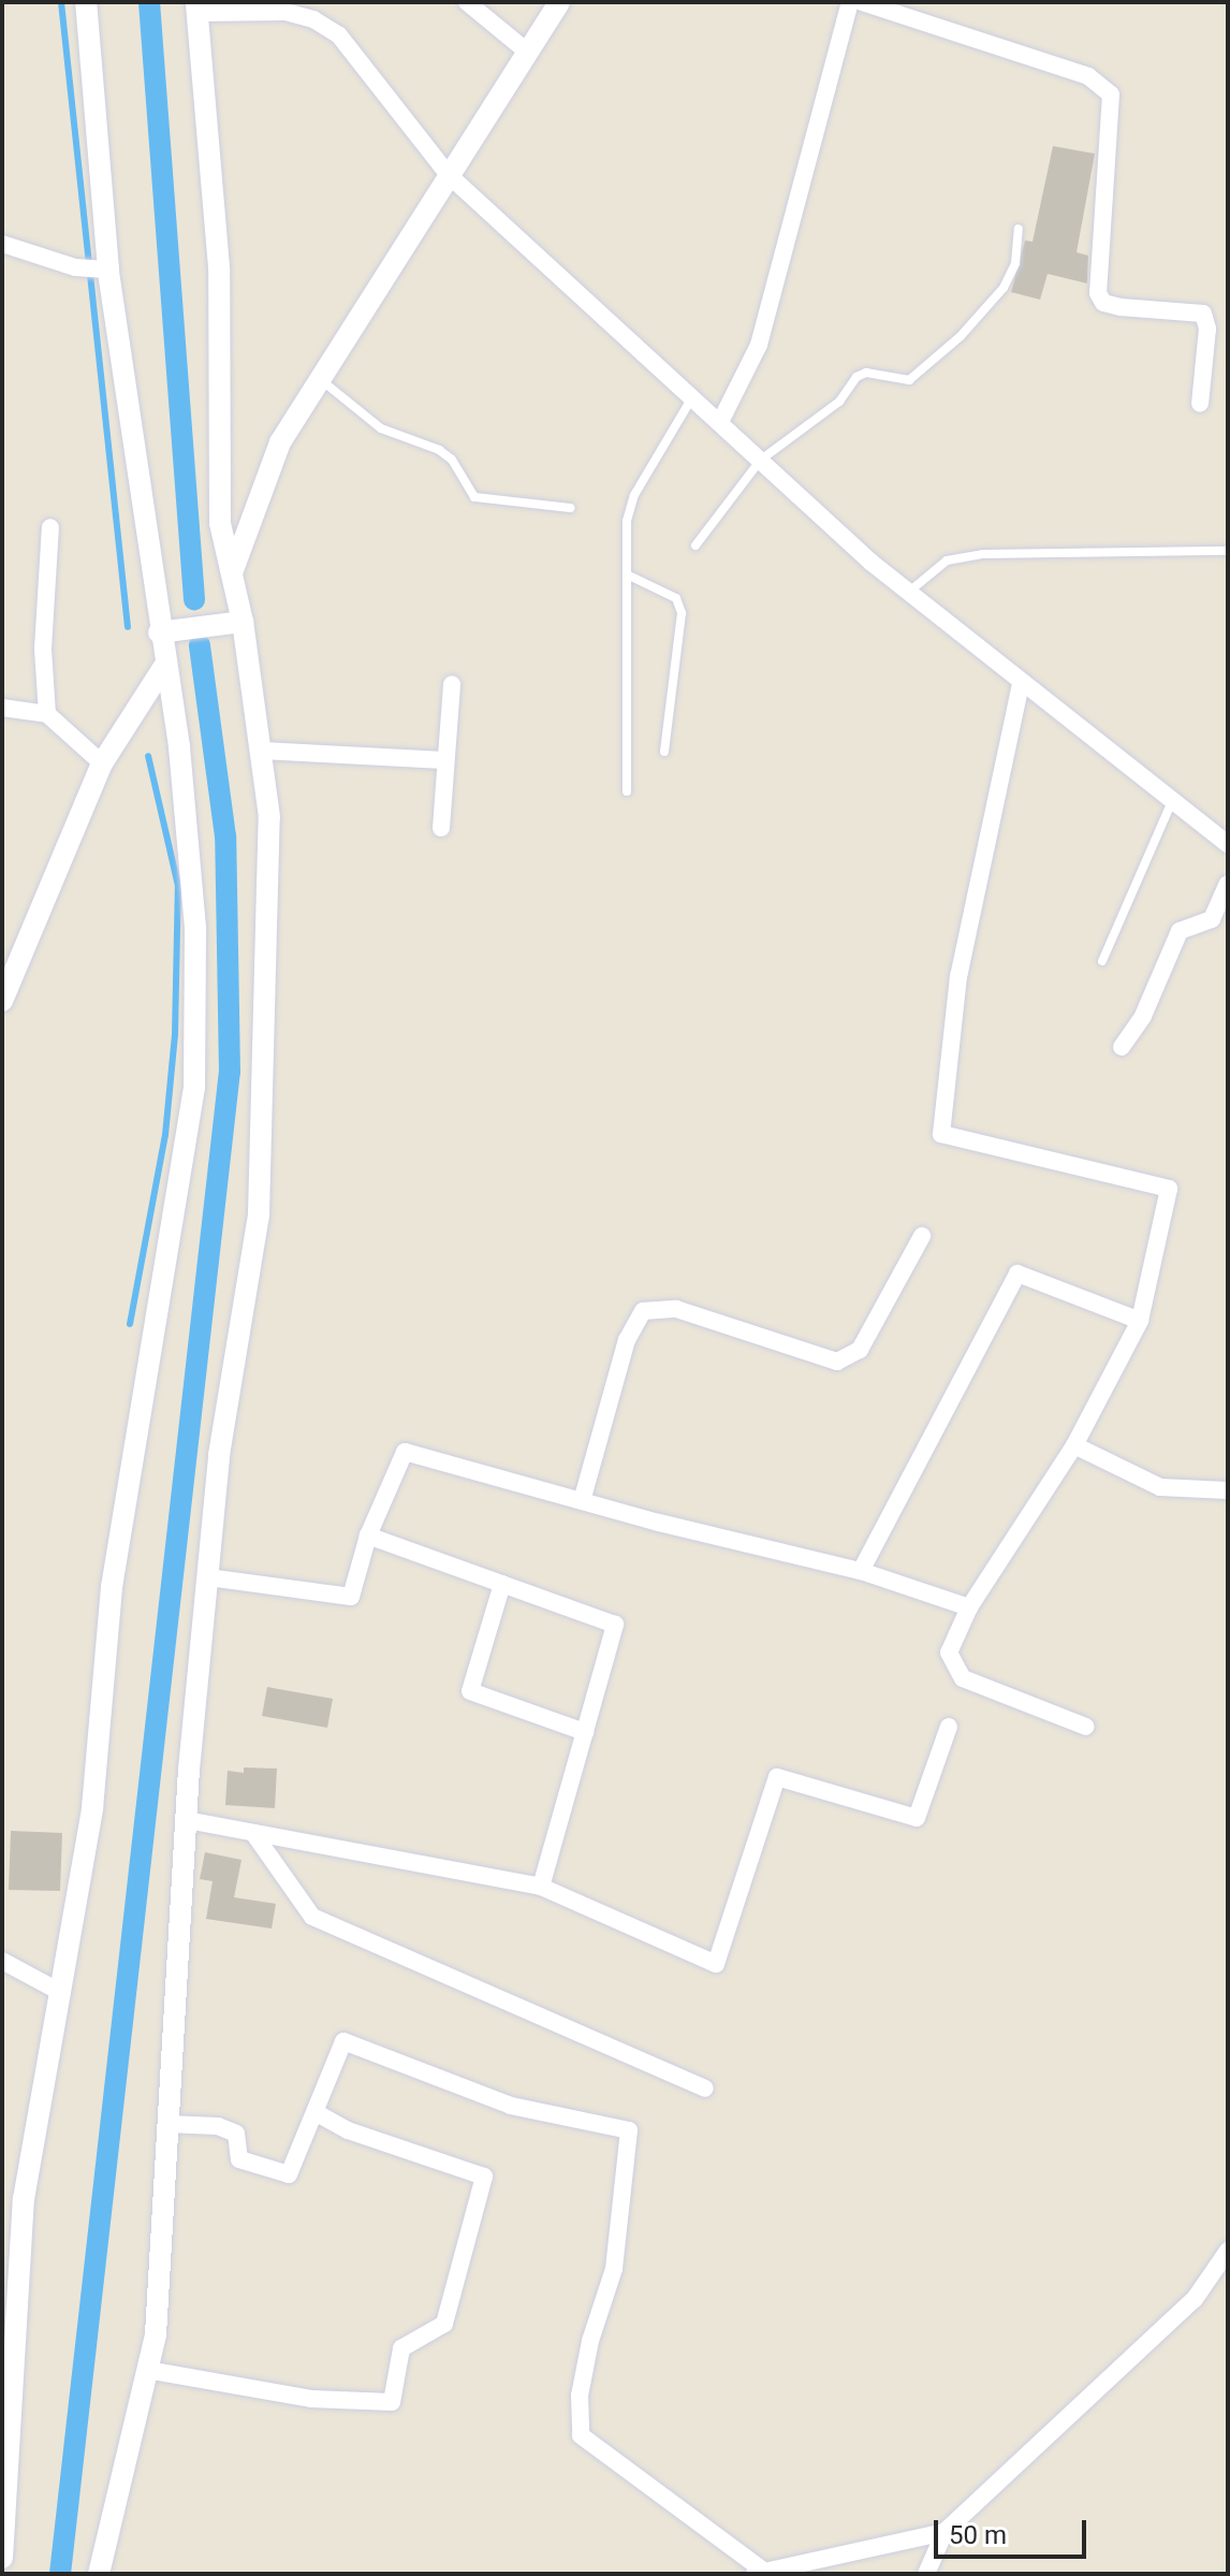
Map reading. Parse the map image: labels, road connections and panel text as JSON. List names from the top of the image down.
{
  "scale_bar": "50 m"
}
